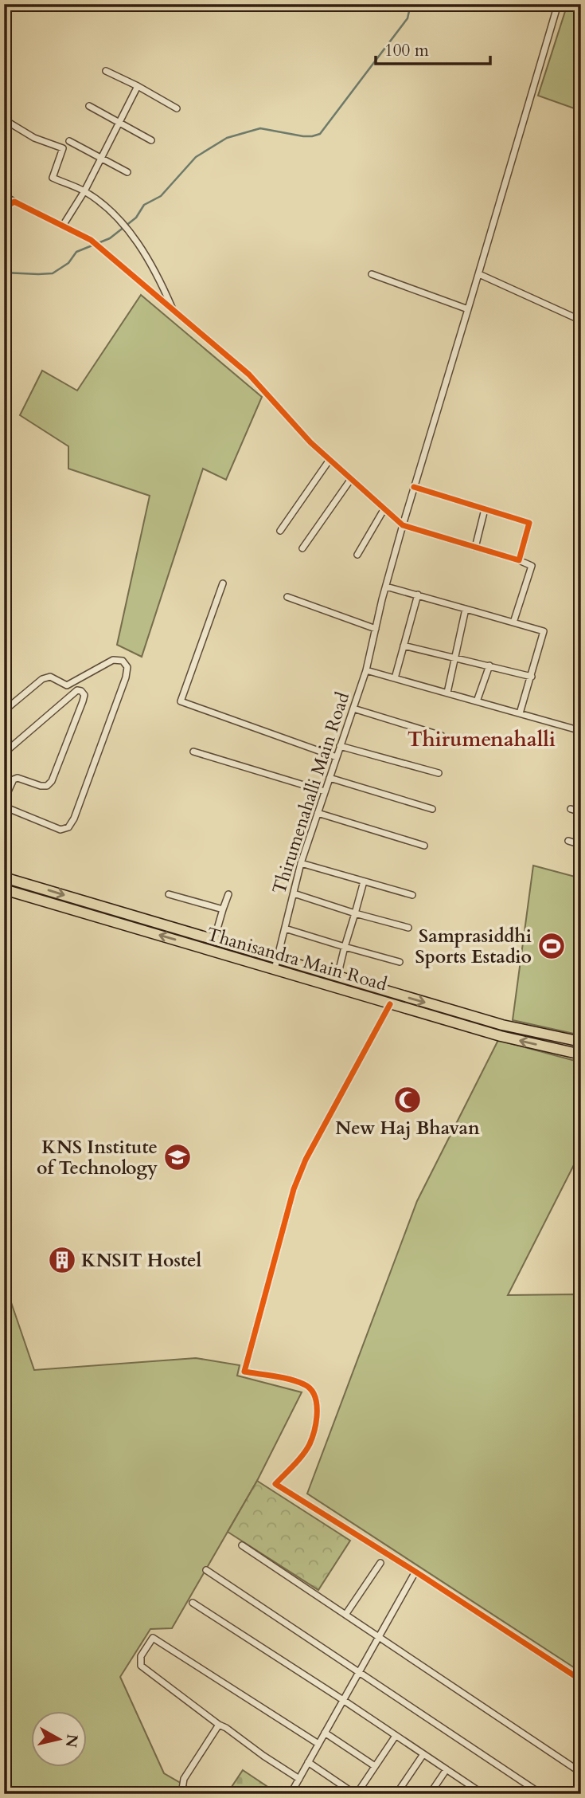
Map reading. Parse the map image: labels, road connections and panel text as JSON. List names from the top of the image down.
{
  "streets": {
    "main road": ["Thanisandra Main Road"],
    "street": ["Thirumenahalli Main Road"]
  },
  "crossings": [
    ["Thirumenahalli Main Road", "Thanisandra Main Road"]
  ],
  "districts": ["Thirumenahalli"],
  "places": {
    "sports": ["Samprasiddhi Sports Estadio"],
    "mosque": ["New Haj Bhavan"],
    "school or university": ["KNS Institute of Technology"],
    "building": ["KNSIT Hostel"]
  },
  "scale_bar": "100 m",
  "north": "right"
}
